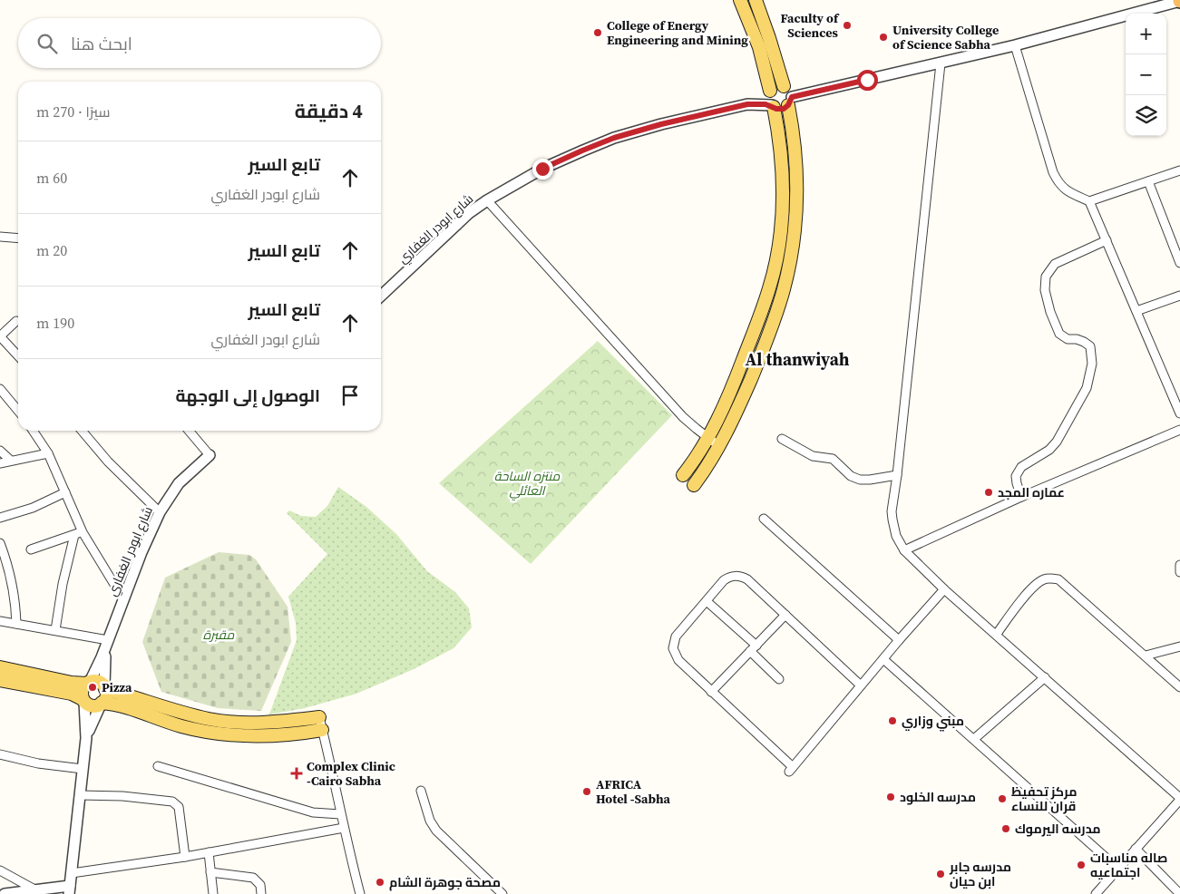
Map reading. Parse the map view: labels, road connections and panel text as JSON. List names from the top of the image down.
{
  "streets": {
    "street": ["شارع ابودر الغفاري"]
  },
  "districts": ["Al thanwiyah"],
  "parks": ["منتزه الساحة العائلي", "مقبرة"],
  "places": {
    "other": [
      "Faculty of Sciences",
      "College of Energy Engineering and Mining",
      "University College of Science Sabha",
      "عماره المجد",
      "Pizza",
      "مبني وزاري",
      "AFRICA Hotel -Sabha",
      "مدرسه الخلود",
      "مركز تحفيظ قران للنساء",
      "مدرسه اليرموك",
      "صاله مناسبات اجتماعيه",
      "مدرسه جابر ابن حيان",
      "مصحة جوهرة الشام"
    ],
    "health": ["Complex Clinic -Cairo Sabha"]
  },
  "page": {
    "map_buttons": ["+", "−"],
    "search": "ابحث هنا",
    "heading": ["4 دقيقة", "سيرًا · 270 m"],
    "list": [
      ["تابع السير", "شارع ابودر الغفاري", "60 m"],
      ["تابع السير", "20 m"],
      ["تابع السير", "شارع ابودر الغفاري", "190 m"],
      "الوصول إلى الوجهة"
    ]
  }
}
